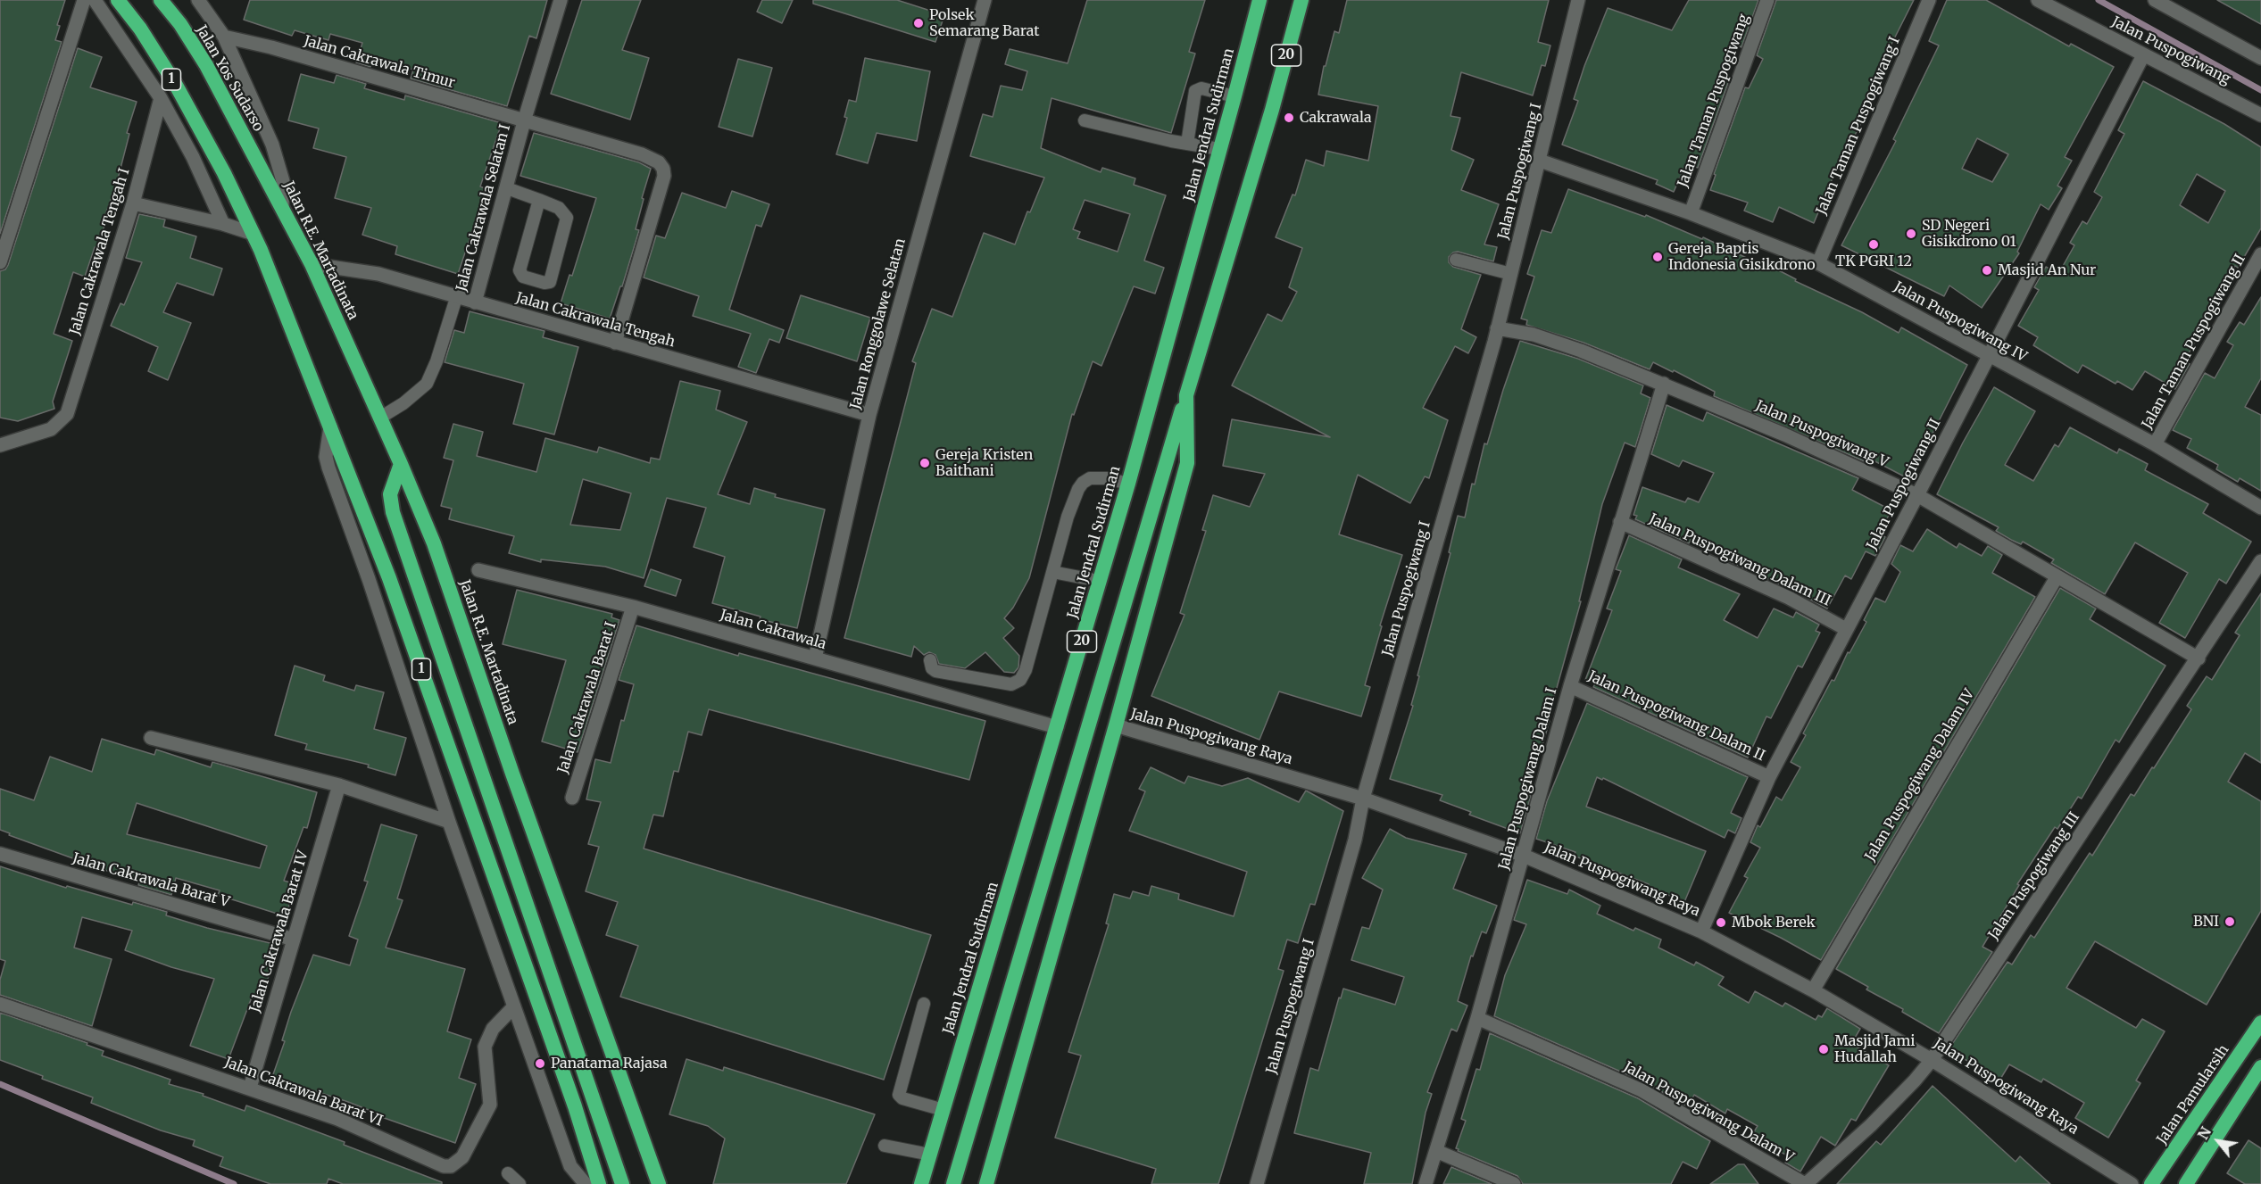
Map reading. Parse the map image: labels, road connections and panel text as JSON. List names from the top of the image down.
{
  "streets": {
    "highway": [
      "20",
      "Jalan Yos Sudarso",
      "1",
      "Jalan Jendral Sudirman",
      "Jalan R.E. Martadinata",
      "Jalan Pamularsih"
    ],
    "street": [
      "Jalan Puspogiwang",
      "Jalan Cakrawala Timur",
      "Jalan Taman Puspogiwang",
      "Jalan Taman Puspogiwang I",
      "Jalan Puspogiwang I",
      "Jalan Cakrawala Selatan I",
      "Jalan Cakrawala Tengah I",
      "Jalan Cakrawala Tengah",
      "Jalan Puspogiwang IV",
      "Jalan Ronggolawe Selatan",
      "Jalan Taman Puspogiwang II",
      "Jalan Puspogiwang V",
      "Jalan Puspogiwang II",
      "Jalan Puspogiwang Dalam III",
      "Jalan Cakrawala",
      "Jalan Cakrawala Barat I",
      "Jalan Puspogiwang Dalam II",
      "Jalan Puspogiwang Raya",
      "Jalan Puspogiwang Dalam IV",
      "Jalan Puspogiwang Dalam I",
      "Jalan Puspogiwang III",
      "Jalan Cakrawala Barat V",
      "Jalan Cakrawala Barat IV",
      "Jalan Cakrawala Barat VI",
      "Jalan Puspogiwang Dalam V"
    ]
  },
  "crossings": [
    ["Jalan Puspogiwang", "Jalan Puspogiwang II"],
    ["20", "Jalan Puspogiwang Raya"],
    ["Jalan Cakrawala Timur", "Jalan Cakrawala Selatan I"],
    ["Jalan Cakrawala Timur", "Jalan Cakrawala Tengah"],
    ["Jalan Yos Sudarso", "Jalan R.E. Martadinata"],
    ["1", "Jalan R.E. Martadinata"],
    ["Jalan Taman Puspogiwang", "Jalan Puspogiwang IV"],
    ["Jalan Jendral Sudirman", "Jalan Cakrawala"],
    ["Jalan Taman Puspogiwang I", "Jalan Puspogiwang IV"],
    ["Jalan Puspogiwang I", "Jalan Puspogiwang IV"],
    ["Jalan Puspogiwang I", "Jalan Puspogiwang V"],
    ["Jalan Puspogiwang I", "Jalan Puspogiwang Raya"],
    ["Jalan Cakrawala Selatan I", "Jalan Cakrawala Tengah"],
    ["Jalan R.E. Martadinata", "Jalan Cakrawala Tengah"],
    ["Jalan Cakrawala Tengah", "Jalan Ronggolawe Selatan"],
    ["Jalan Puspogiwang IV", "Jalan Taman Puspogiwang II"],
    ["Jalan Puspogiwang IV", "Jalan Puspogiwang II"],
    ["Jalan Ronggolawe Selatan", "Jalan Cakrawala"],
    ["Jalan Puspogiwang V", "Jalan Puspogiwang II"],
    ["Jalan Puspogiwang V", "Jalan Puspogiwang Dalam IV"],
    ["Jalan Puspogiwang V", "Jalan Puspogiwang Dalam I"],
    ["Jalan Puspogiwang V", "Jalan Puspogiwang III"],
    ["Jalan Puspogiwang II", "Jalan Puspogiwang Dalam III"],
    ["Jalan Puspogiwang II", "Jalan Puspogiwang Dalam II"],
    ["Jalan Puspogiwang II", "Jalan Puspogiwang Raya"],
    ["Jalan Puspogiwang Dalam III", "Jalan Puspogiwang Dalam I"],
    ["Jalan Cakrawala", "Jalan Cakrawala Barat I"],
    ["Jalan Puspogiwang Dalam II", "Jalan Puspogiwang Dalam I"],
    ["Jalan Puspogiwang Raya", "Jalan Puspogiwang Dalam IV"],
    ["Jalan Puspogiwang Raya", "Jalan Puspogiwang Dalam I"],
    ["Jalan Puspogiwang Raya", "Jalan Puspogiwang III"],
    ["Jalan Puspogiwang Dalam I", "Jalan Puspogiwang Dalam V"],
    ["Jalan Puspogiwang III", "Jalan Puspogiwang Dalam V"],
    ["Jalan Cakrawala Barat V", "Jalan Cakrawala Barat IV"],
    ["Jalan Cakrawala Barat IV", "Jalan Cakrawala Barat VI"]
  ],
  "places": [
    "Polsek Semarang Barat",
    "Cakrawala",
    "SD Negeri Gisikdrono 01",
    "TK PGRI 12",
    "Gereja Baptis Indonesia Gisikdrono",
    "Masjid An Nur",
    "Gereja Kristen Baithani",
    "BNI",
    "Mbok Berek",
    "Masjid Jami Hudallah",
    "Panatama Rajasa"
  ],
  "north": "top left"
}
